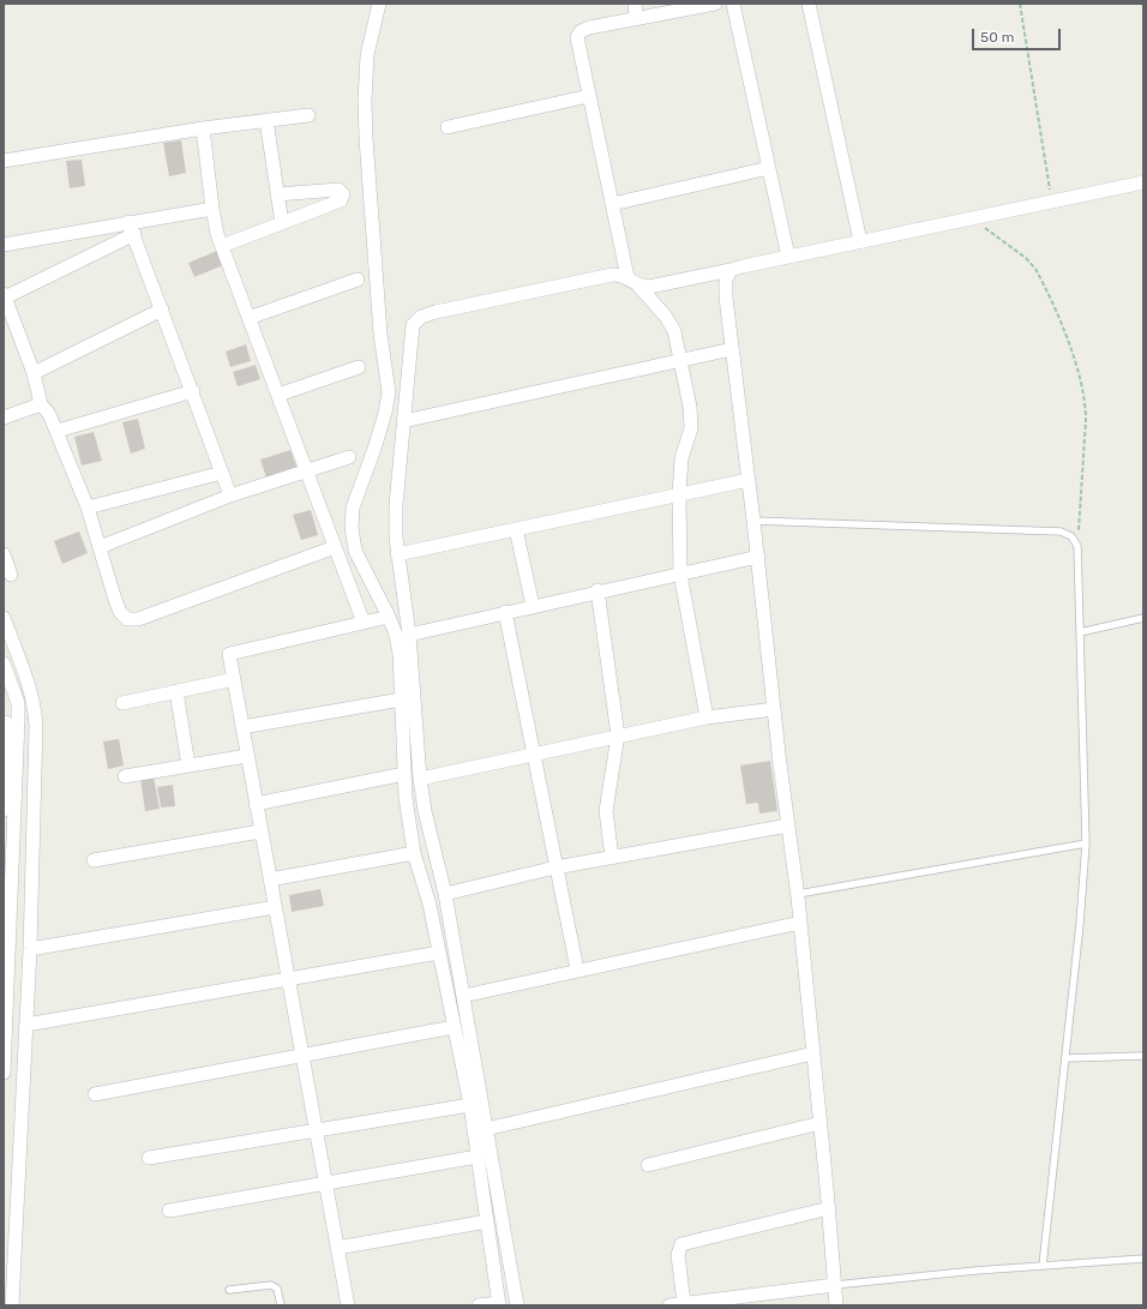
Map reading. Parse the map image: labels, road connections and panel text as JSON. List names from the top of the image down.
{
  "scale_bar": "50 m"
}
